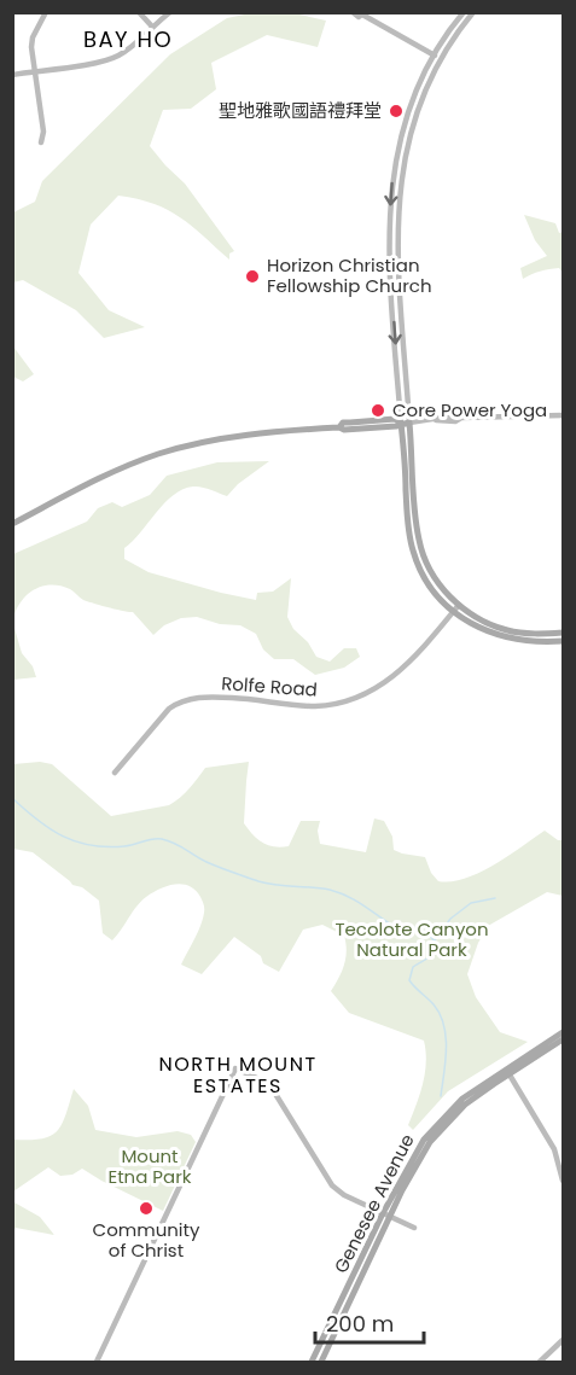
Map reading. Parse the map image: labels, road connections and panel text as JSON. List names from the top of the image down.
{
  "streets": {
    "main road": ["Rolfe Road", "Genesee Avenue"]
  },
  "districts": ["BAY HO", "NORTH MOUNT ESTATES"],
  "parks": ["Tecolote Canyon Natural Park", "Mount Etna Park"],
  "places": [
    "聖地雅歌國語禮拜堂",
    "Horizon Christian Fellowship Church",
    "Core Power Yoga",
    "Community of Christ"
  ],
  "scale_bar": "200 m"
}
